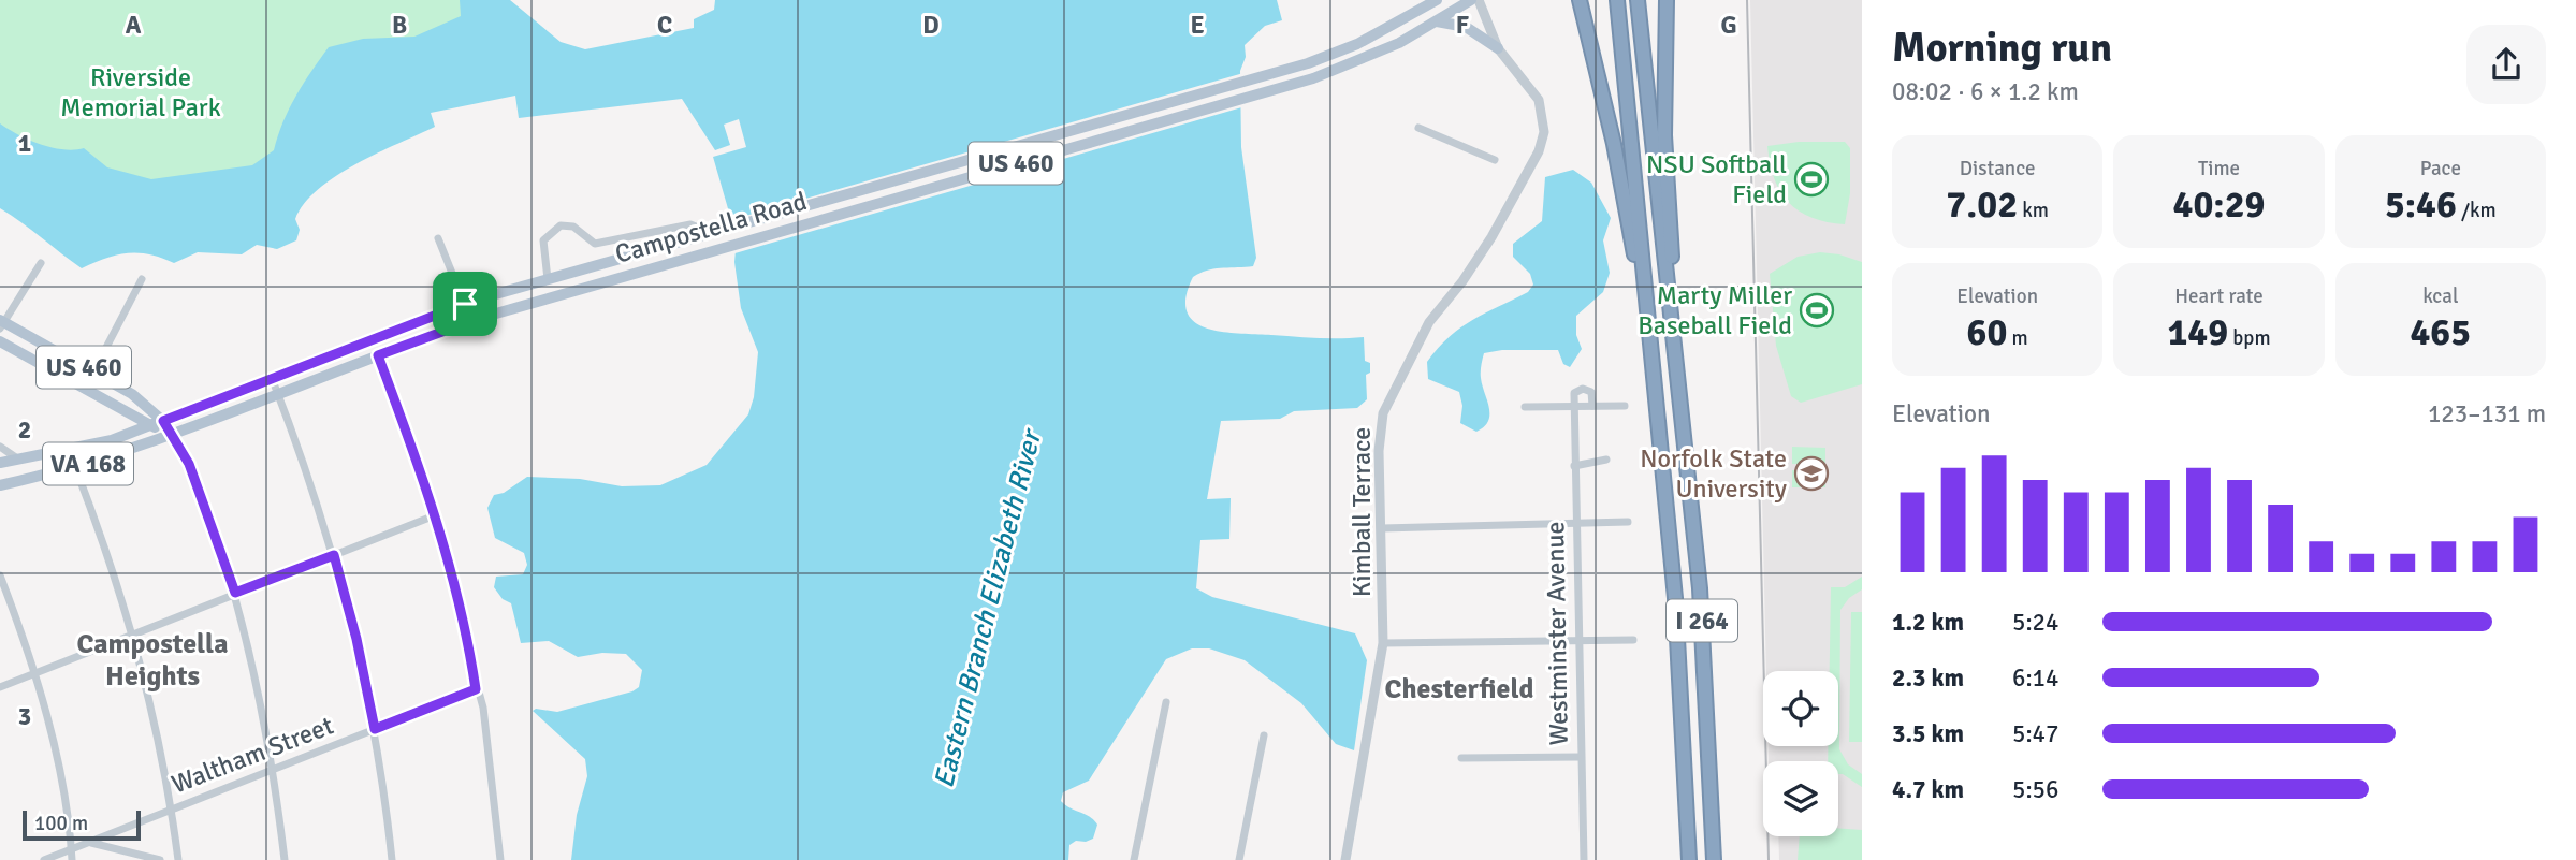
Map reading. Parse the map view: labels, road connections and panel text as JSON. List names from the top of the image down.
{
  "streets": {
    "highway": ["I 264"],
    "main road": ["US 460", "Campostella Road", "VA 168"],
    "street": ["Kimball Terrace", "Westminster Avenue", "Waltham Street"]
  },
  "crossings": [
    ["US 460", "Campostella Road"]
  ],
  "districts": ["Campostella Heights", "Chesterfield"],
  "water": ["Eastern Branch Elizabeth River"],
  "parks": ["Riverside Memorial Park"],
  "places": {
    "sports": ["NSU Softball Field", "Marty Miller Baseball Field"],
    "school or university": ["Norfolk State University"]
  },
  "scale_bar": "100 m",
  "page": {
    "heading": ["Morning run", "08:02 · 6 × 1.2 km"],
    "stats": [
      ["Distance", "7.02 km"],
      ["Time", "40:29"],
      ["Pace", "5:46 /km"],
      ["Elevation", "60 m"],
      ["Heart rate", "149 bpm"],
      ["kcal", "465"]
    ],
    "chart": ["Elevation", "123–131 m"],
    "list": [
      {
        "name": "1.2 km",
        "note": "5:24"
      },
      {
        "name": "2.3 km",
        "note": "6:14"
      },
      {
        "name": "3.5 km",
        "note": "5:47"
      },
      {
        "name": "4.7 km",
        "note": "5:56"
      }
    ],
    "scale": "100 m"
  },
  "grid": {
    "columns": [
      "A",
      "B",
      "C",
      "D",
      "E",
      "F",
      "G"
    ],
    "rows": ["1", "2", "3"]
  }
}
